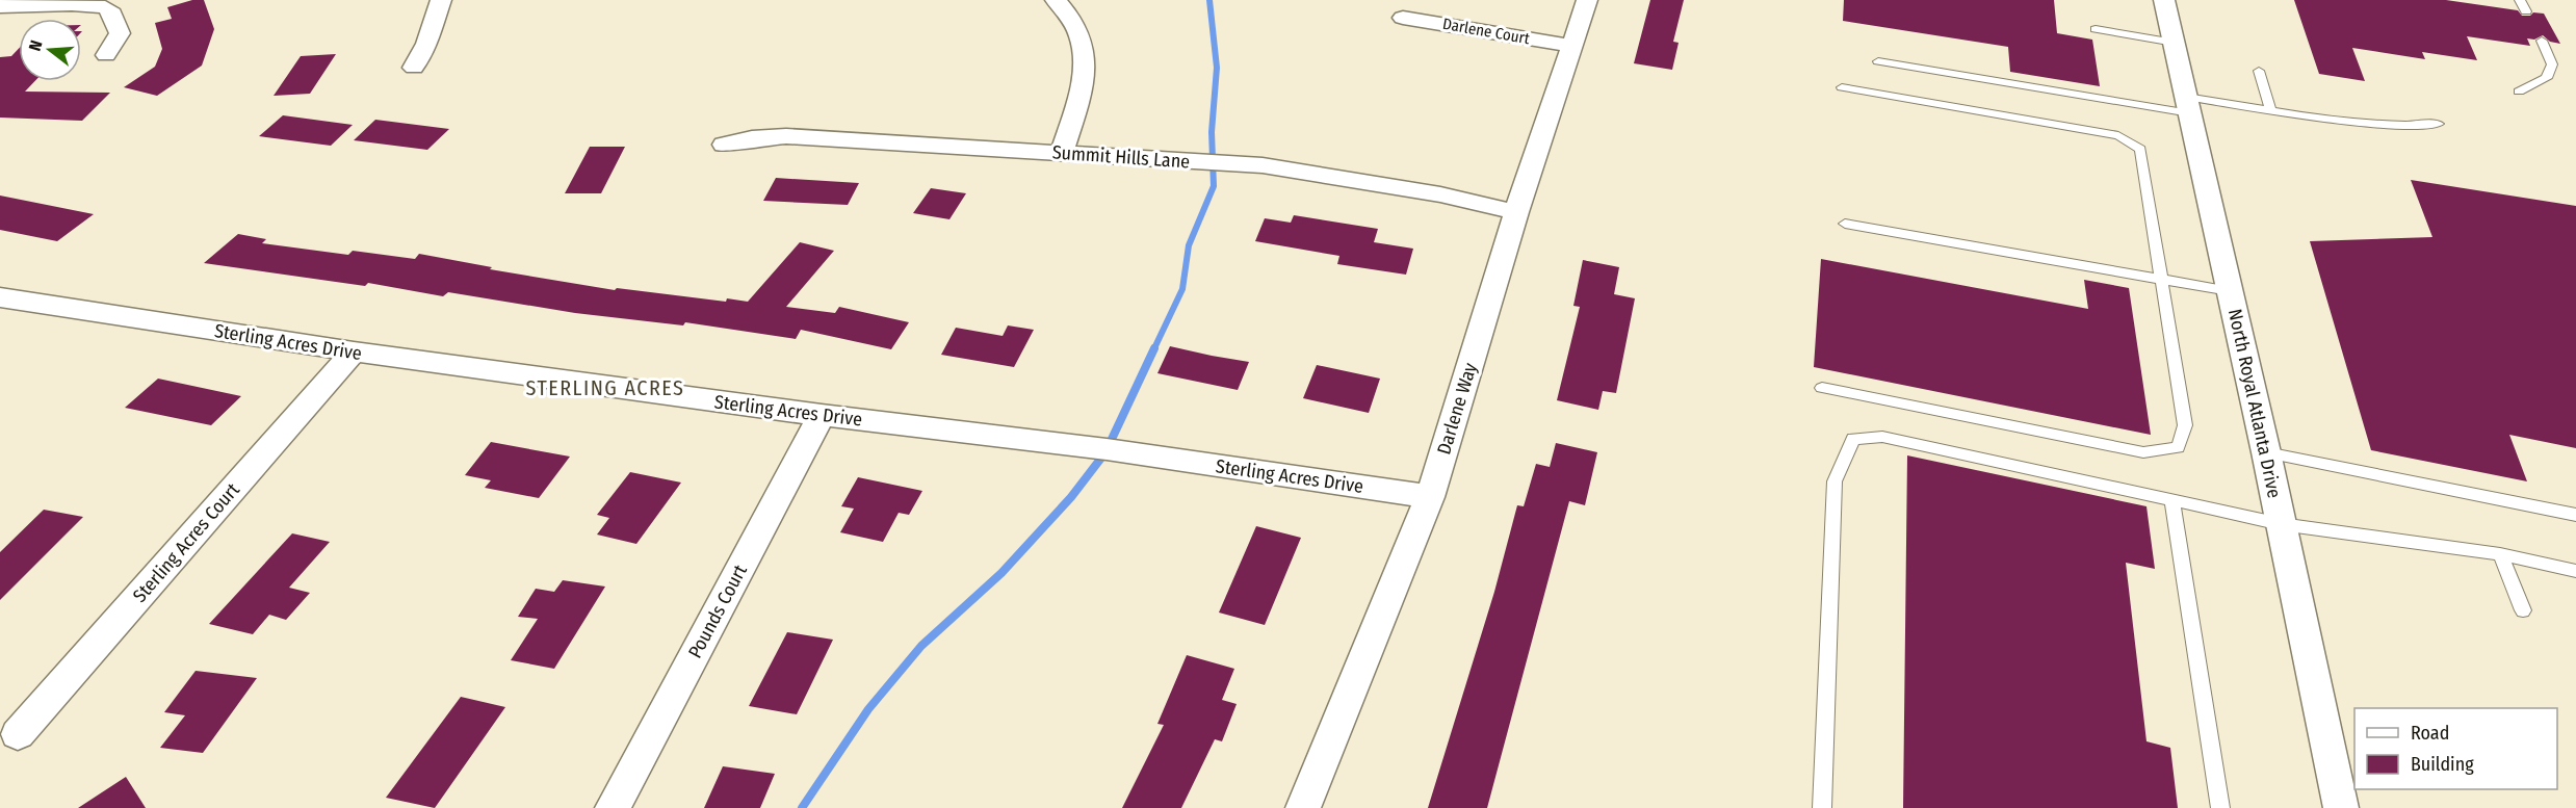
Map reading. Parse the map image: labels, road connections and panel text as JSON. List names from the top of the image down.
{
  "streets": {
    "street": [
      "Darlene Court",
      "Summit Hills Lane",
      "Sterling Acres Drive",
      "North Royal Atlanta Drive",
      "Darlene Way",
      "Sterling Acres Court",
      "Pounds Court"
    ]
  },
  "crossings": [
    ["Darlene Court", "Darlene Way"],
    ["Summit Hills Lane", "Darlene Way"],
    ["Sterling Acres Drive", "Darlene Way"],
    ["Sterling Acres Drive", "Sterling Acres Court"],
    ["Sterling Acres Drive", "Pounds Court"]
  ],
  "districts": ["STERLING ACRES"],
  "legend": ["Road", "Building"],
  "north": "left"
}
